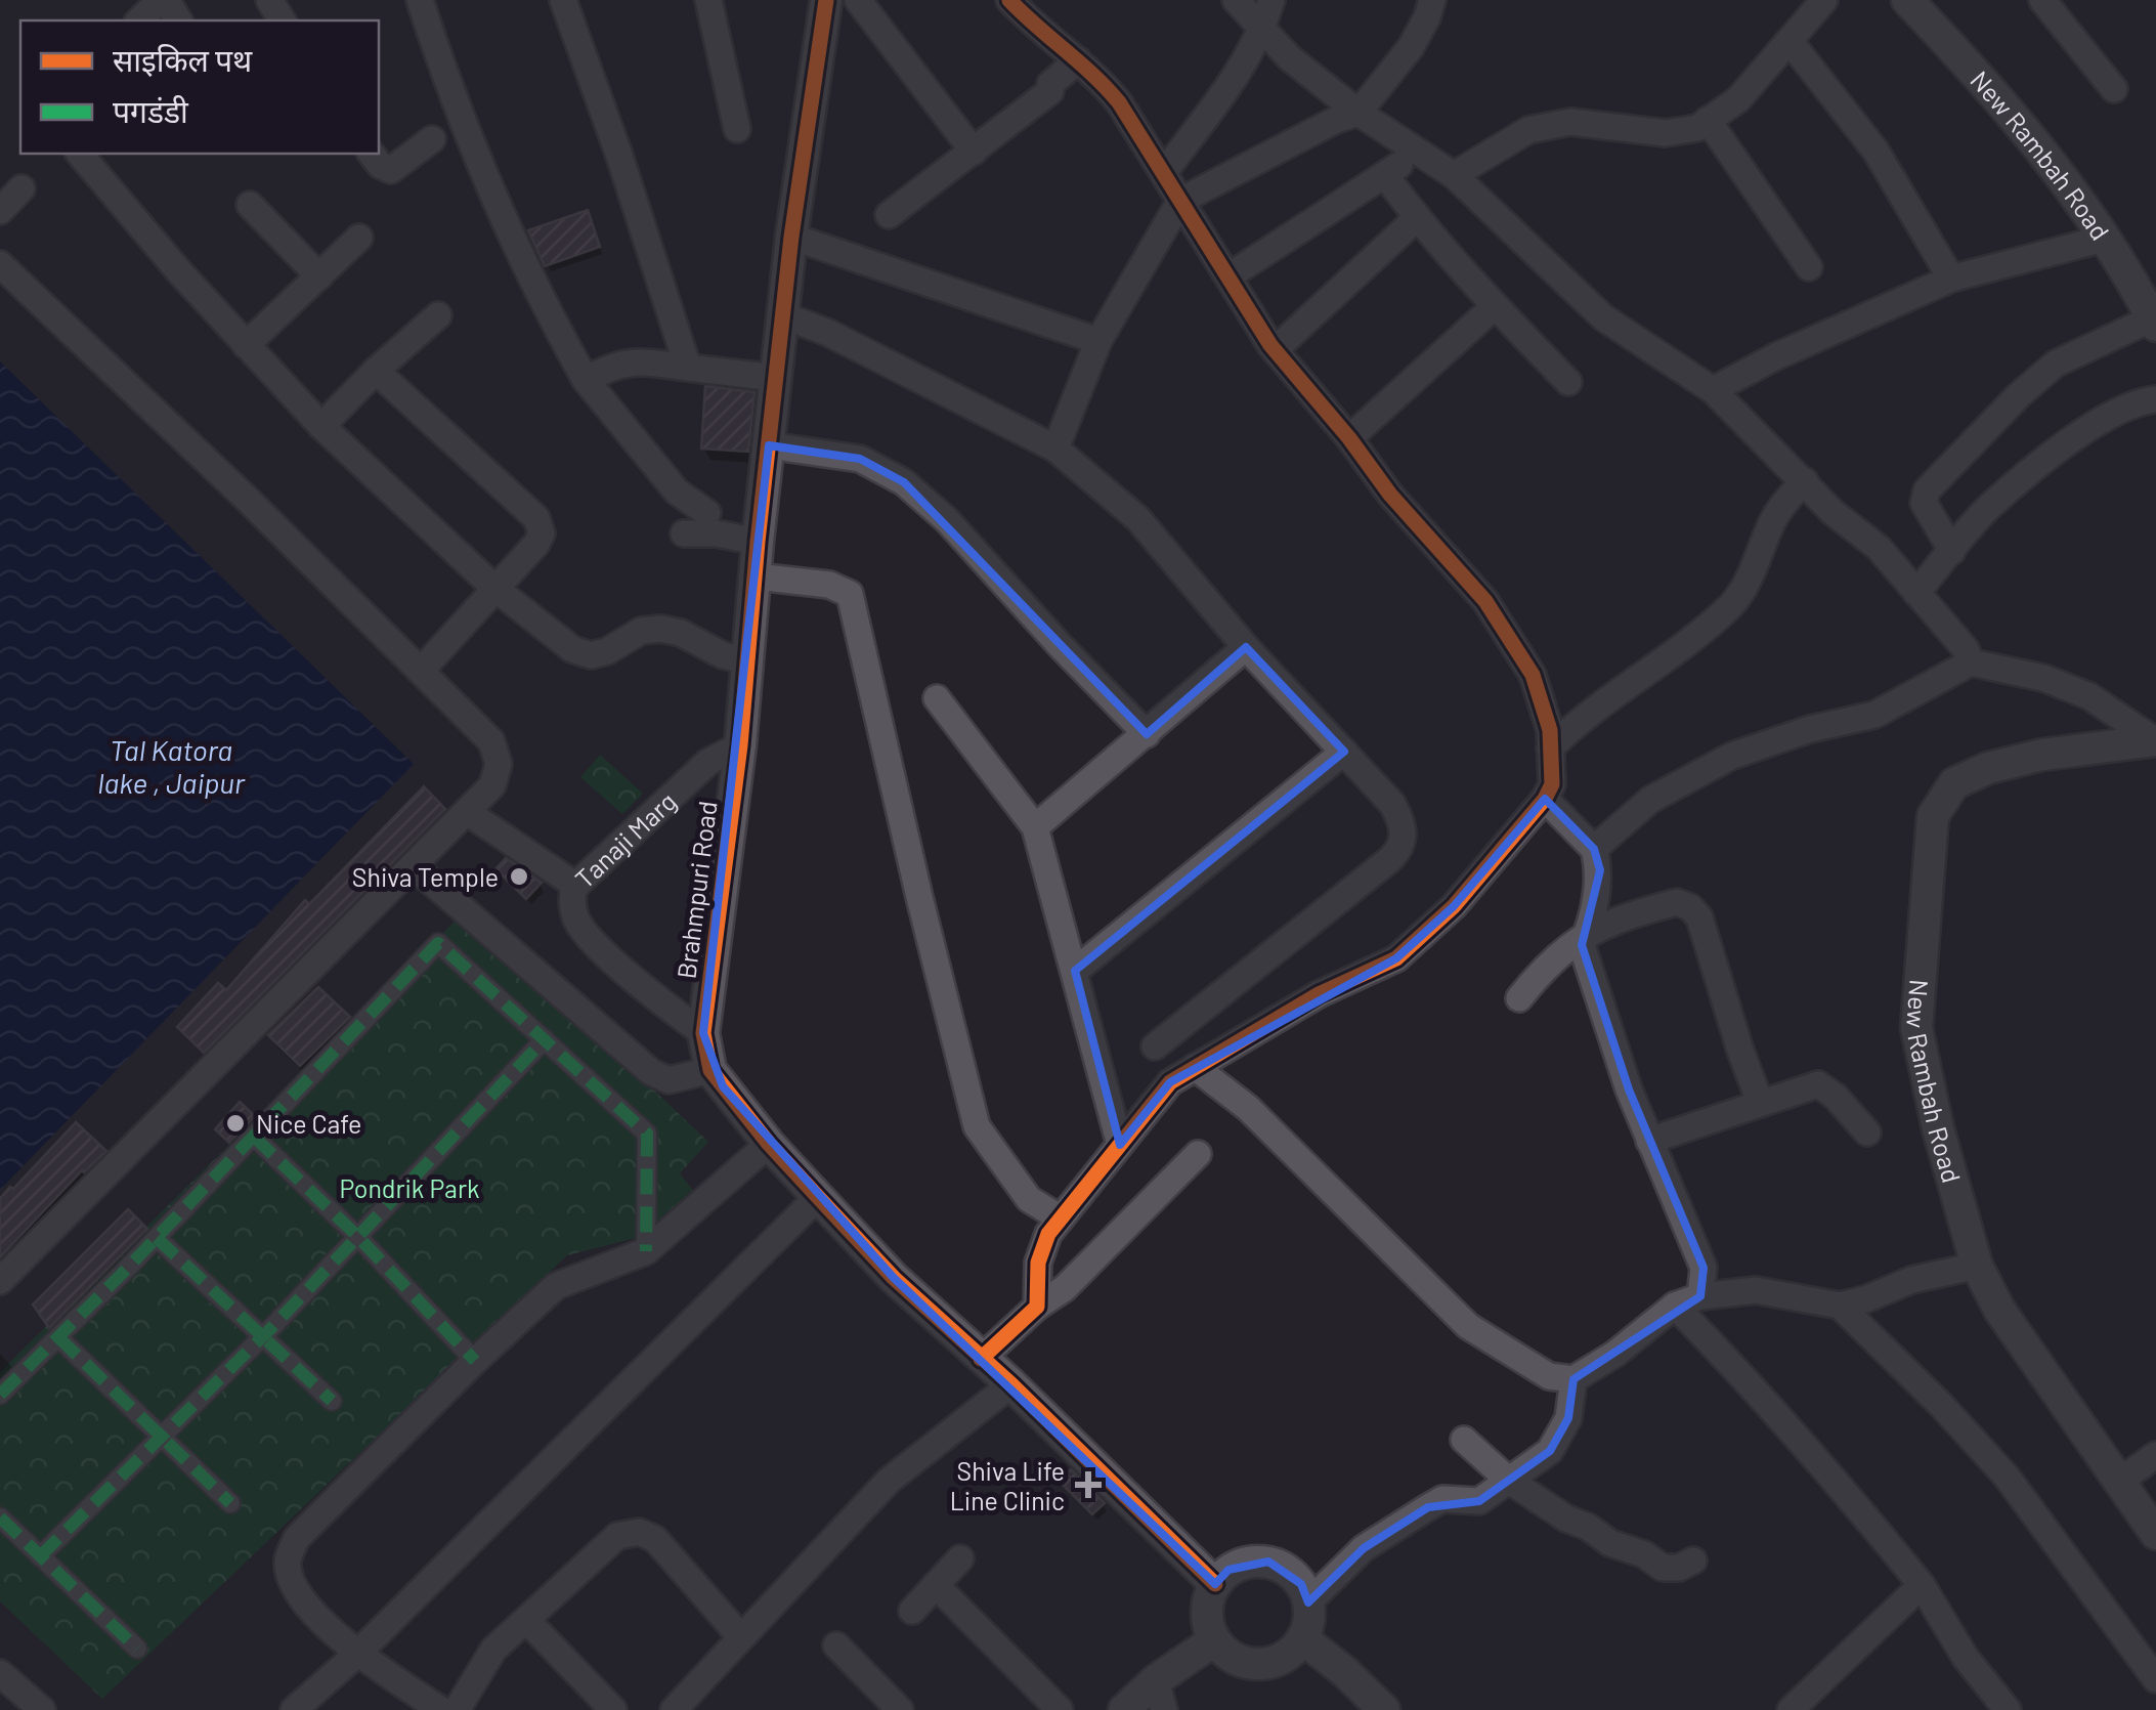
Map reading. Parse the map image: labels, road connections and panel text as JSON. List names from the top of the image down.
{
  "streets": {
    "street": ["New Rambah Road", "Tanaji Marg", "Brahmpuri Road"]
  },
  "crossings": [
    ["Tanaji Marg", "Brahmpuri Road"]
  ],
  "water": ["Tal Katora lake , Jaipur"],
  "parks": ["Pondrik Park"],
  "places": {
    "other": ["Shiva Temple", "Nice Cafe"],
    "health": ["Shiva Life Line Clinic"]
  },
  "legend": ["साइकिल पथ", "पगडंडी"]
}
